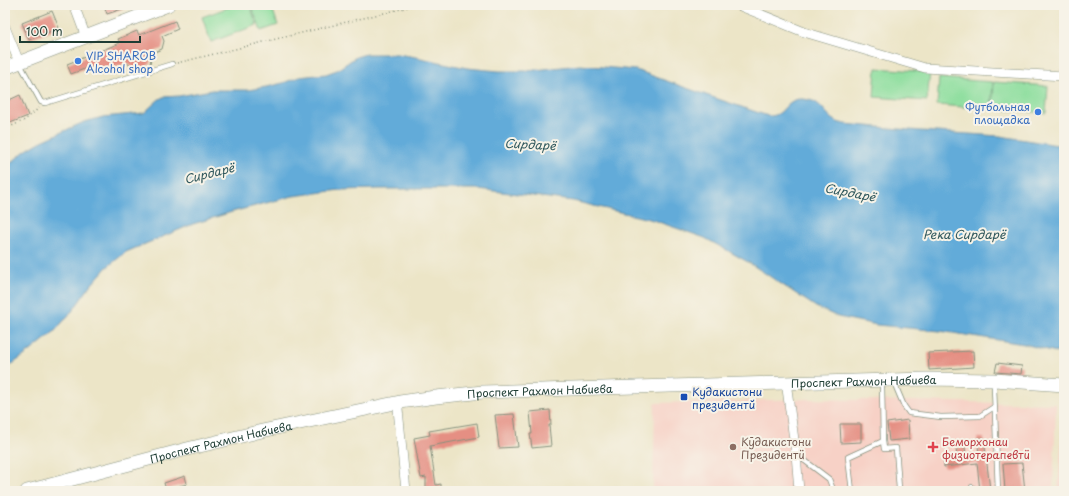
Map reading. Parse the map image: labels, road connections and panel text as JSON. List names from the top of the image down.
{
  "streets": {
    "main road": ["Проспект Рахмон Набиева"]
  },
  "water": ["Сирдарё", "Река Сирдарё"],
  "places": {
    "other": ["VIP SHAROB Alcohol shop", "Футбольная площадка", "Кӯдакистони Президентӣ"],
    "transit": ["Кудакистони президентй"],
    "health": ["Беморхонаи физиотерапевтӣ"]
  },
  "scale_bar": "100 m"
}
